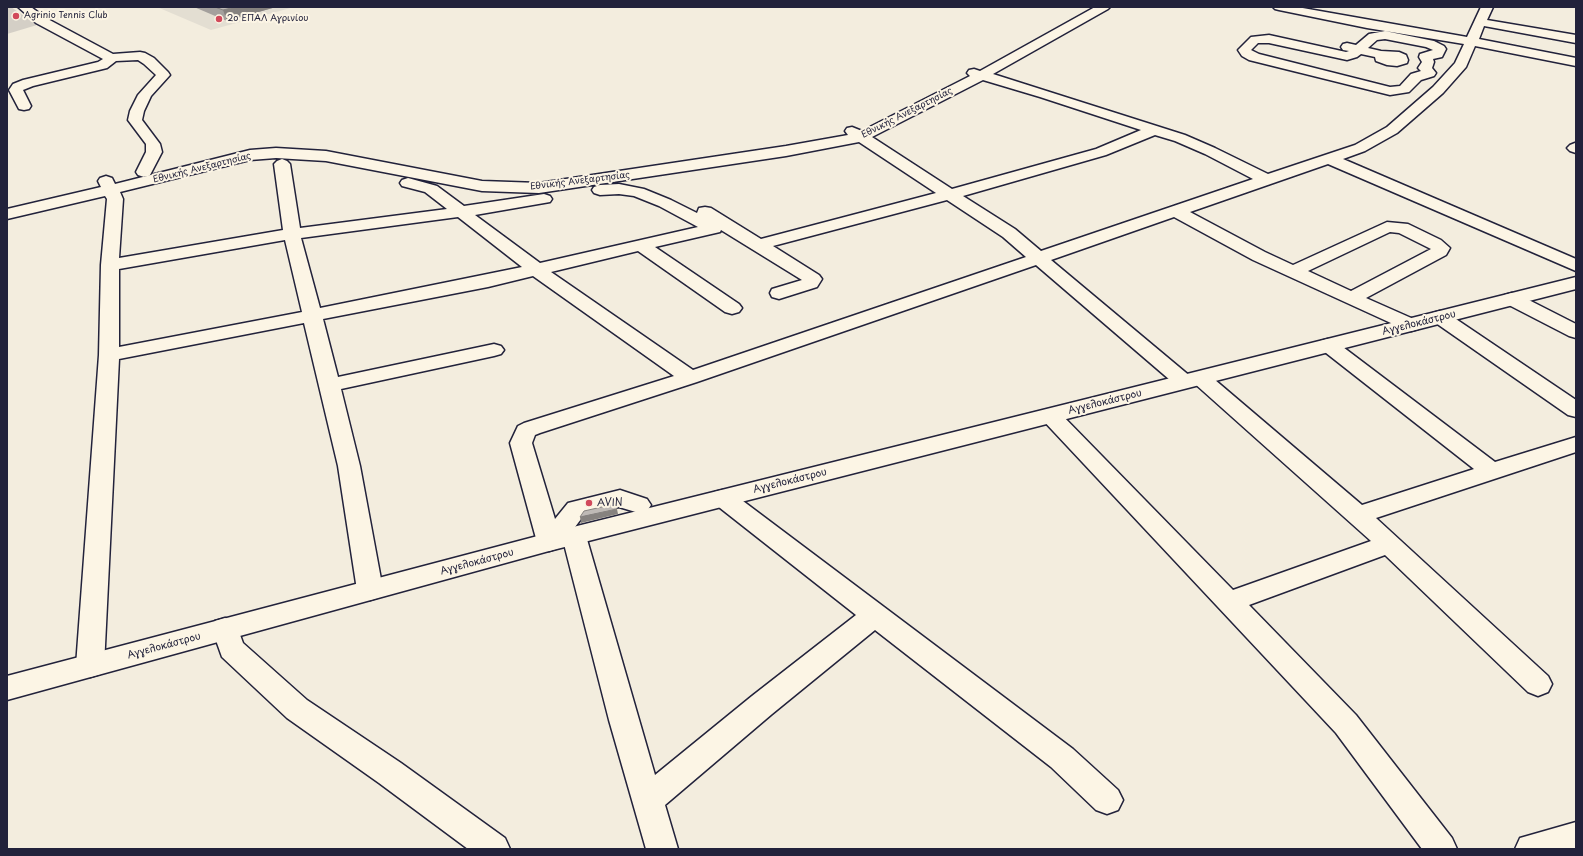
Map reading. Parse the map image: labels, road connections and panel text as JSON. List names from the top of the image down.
{
  "streets": {
    "street": ["Εθνικής Ανεξαρτησίας", "Αγγελοκάστρου"]
  },
  "places": ["Agrinio Tennis Club", "2ο ΕΠΑΛ Αγρινίου", "AVIN"]
}
